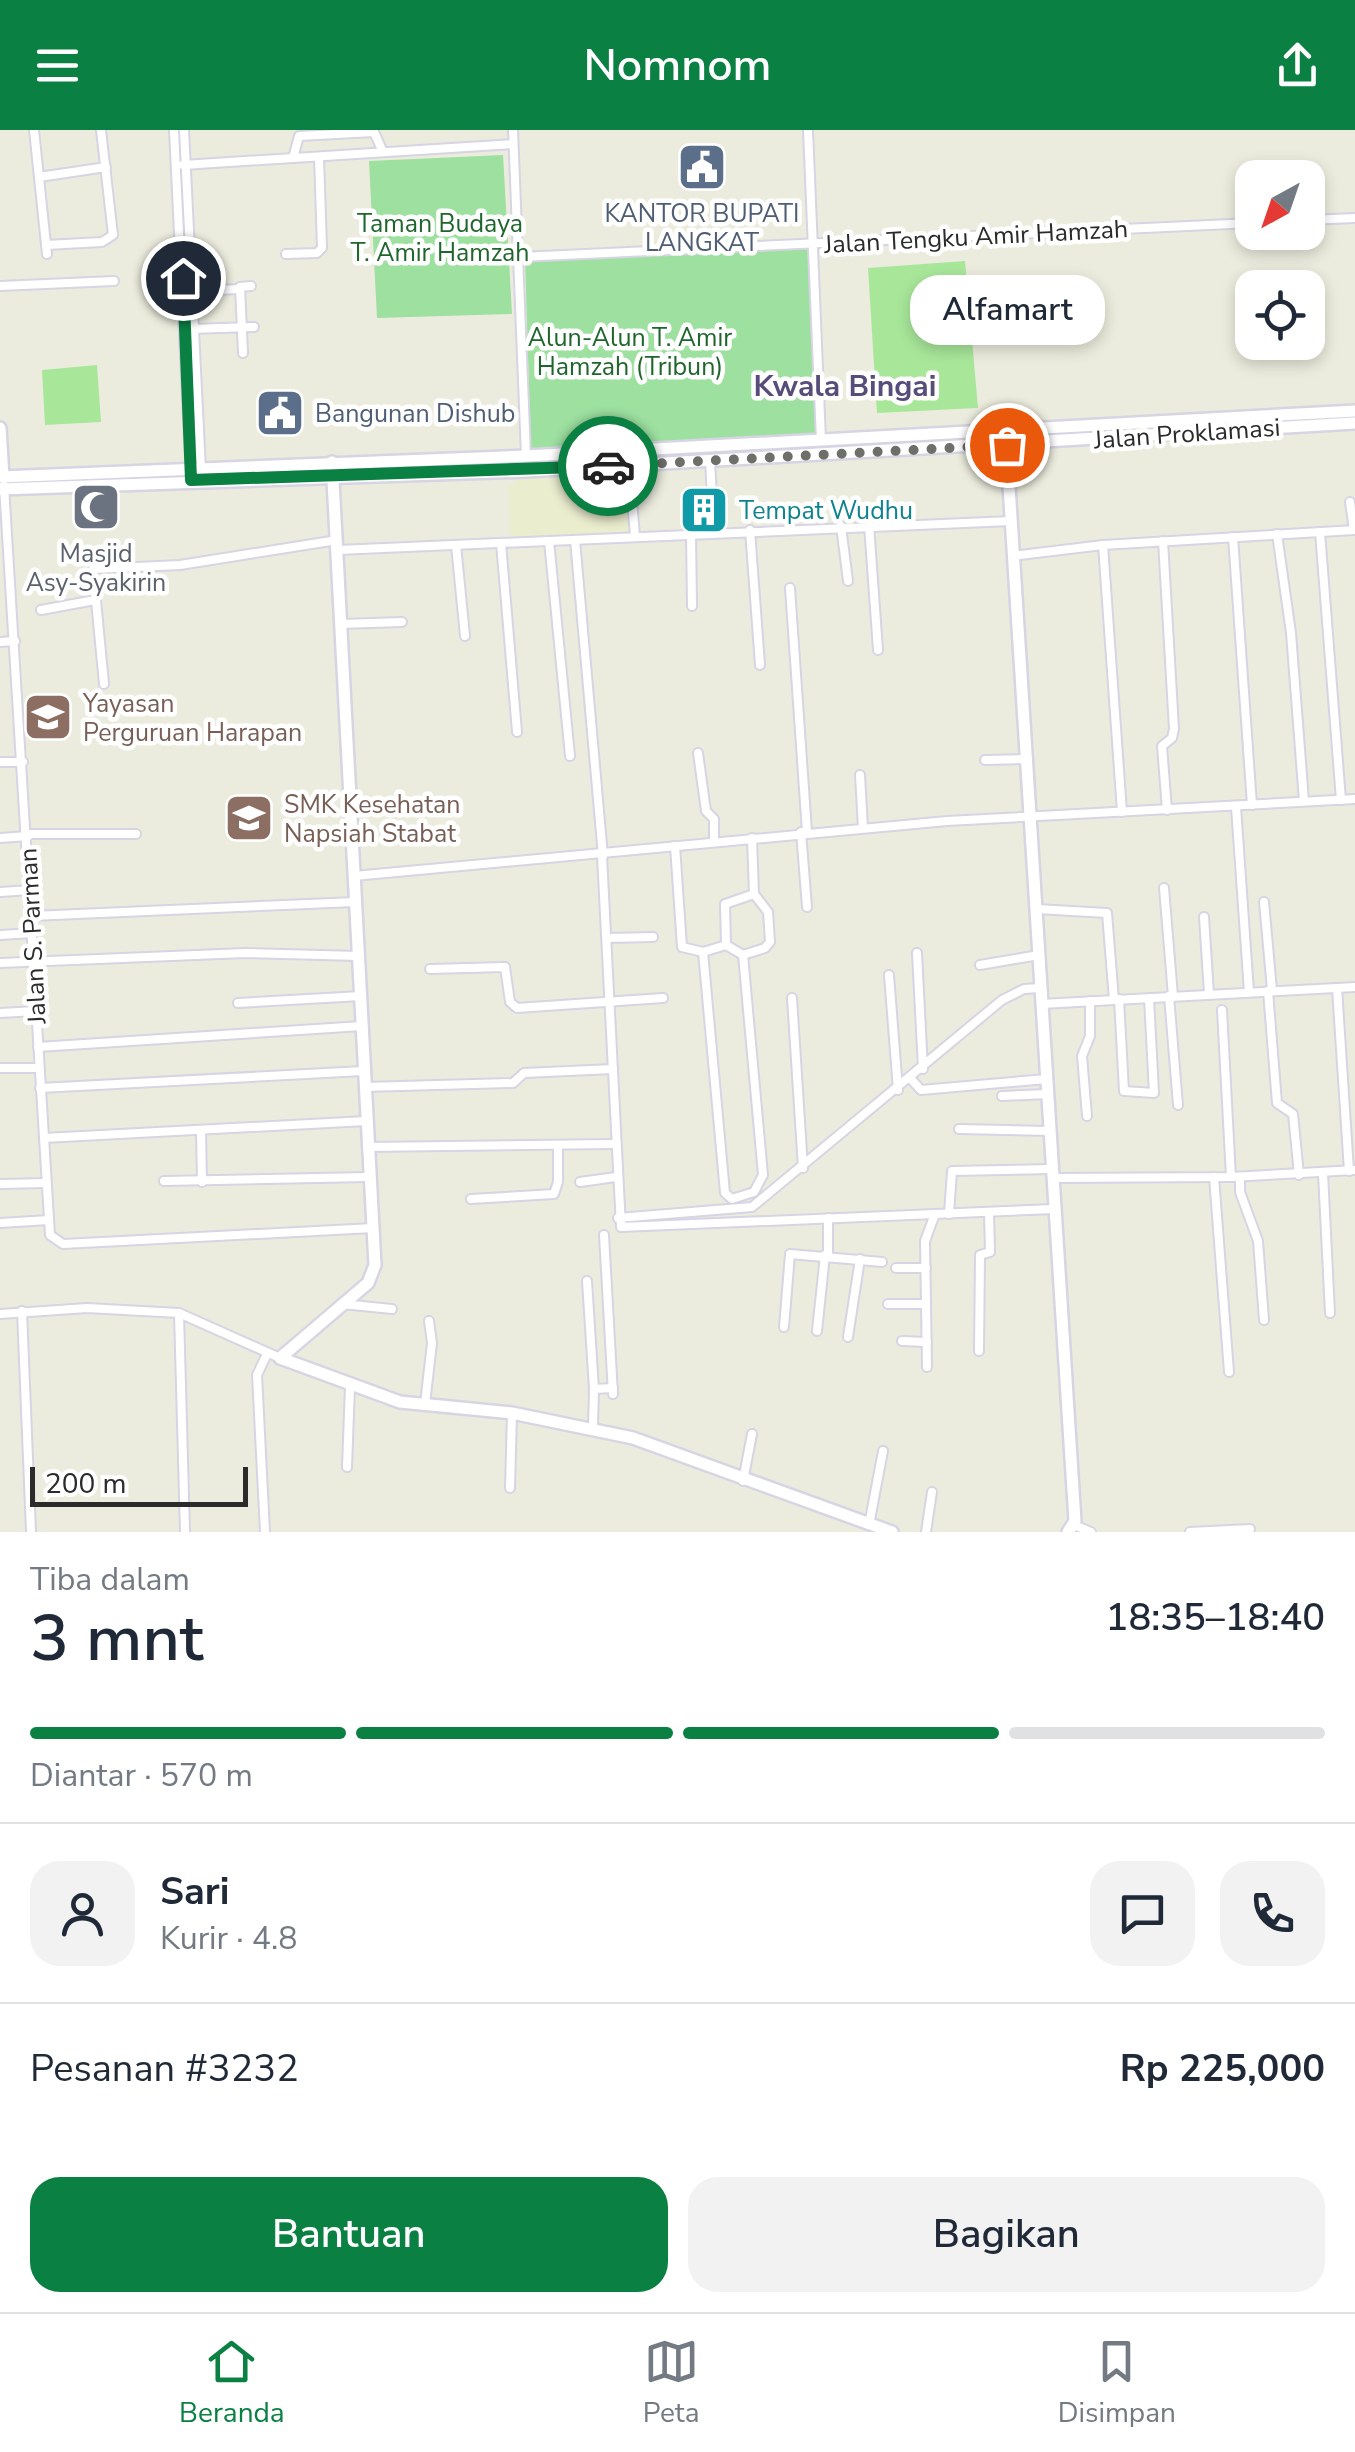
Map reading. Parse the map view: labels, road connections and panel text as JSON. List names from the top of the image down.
{
  "streets": {
    "street": ["Jalan Tengku Amir Hamzah", "Jalan Proklamasi", "Jalan S. Parman"]
  },
  "crossings": [
    ["Jalan Proklamasi", "Jalan S. Parman"]
  ],
  "districts": ["Kwala Bingai"],
  "parks": ["Taman Budaya T. Amir Hamzah", "Alun-Alun T. Amir Hamzah (Tribun)"],
  "places": {
    "public building": ["KANTOR BUPATI LANGKAT", "Bangunan Dishub"],
    "other": ["Alfamart"],
    "mosque": ["Masjid Asy-Syakirin"],
    "building": ["Tempat Wudhu"],
    "school or university": ["Yayasan Perguruan Harapan", "SMK Kesehatan Napsiah Stabat"]
  },
  "scale_bar": "200 m",
  "north": "bottom left",
  "page": {
    "header": "Nomnom",
    "bubble": "Alfamart",
    "scale": "200 m",
    "heading": ["3 mnt", "Tiba dalam", "18:35–18:40"],
    "panel": [
      "Sari",
      "Kurir · 4.8",
      "Pesanan #3232",
      "Rp 225,000"
    ],
    "bar": "Diantar · 570 m",
    "buttons": ["Bantuan", "Bagikan"],
    "tabs": ["Beranda", "Peta", "Disimpan"]
  }
}
